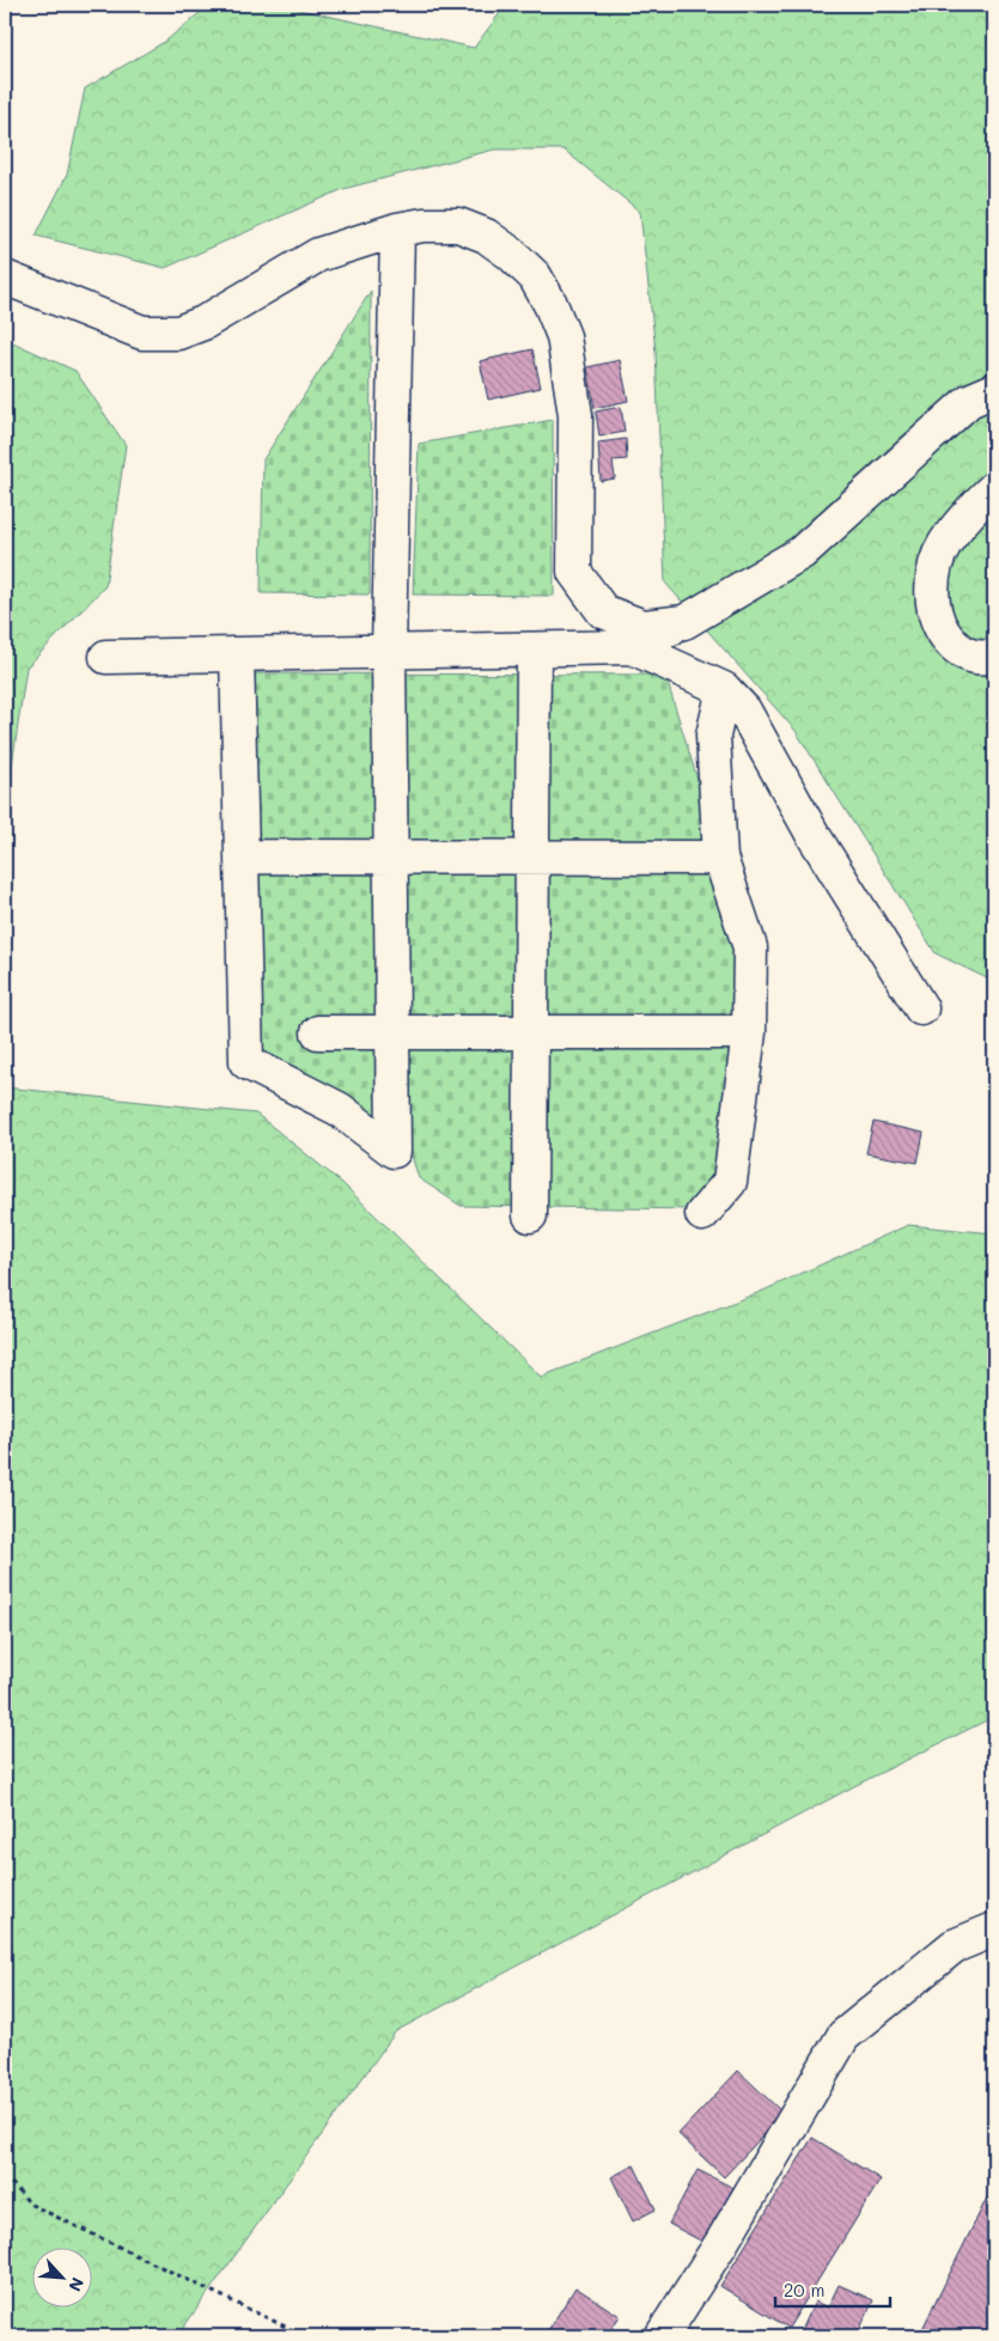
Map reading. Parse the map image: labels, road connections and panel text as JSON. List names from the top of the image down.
{
  "scale_bar": "20 m",
  "north": "bottom right"
}
